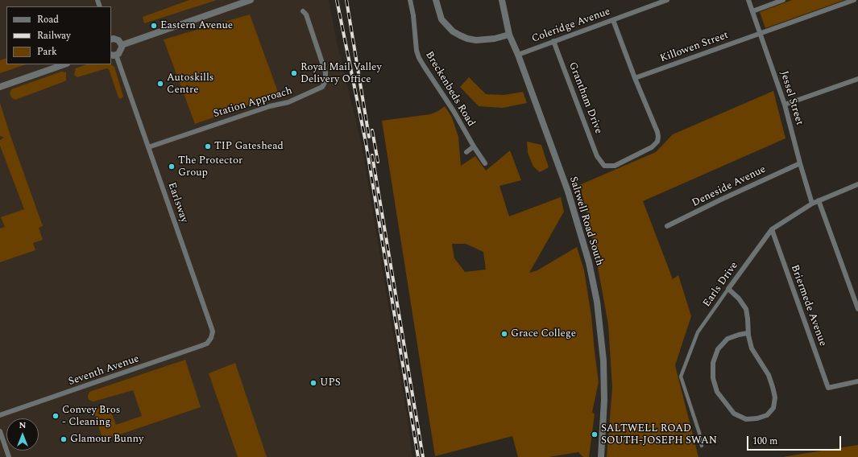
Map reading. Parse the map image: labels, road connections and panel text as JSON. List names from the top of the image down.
{
  "streets": {
    "street": [
      "Coleridge Avenue",
      "Killowen Street",
      "Breckenbeds Road",
      "Grantham Drive",
      "Jessel Street",
      "Station Approach",
      "Deneside Avenue",
      "Earlsway",
      "Saltwell Road South",
      "Earls Drive",
      "Briermede Avenue",
      "Seventh Avenue"
    ]
  },
  "crossings": [
    ["Coleridge Avenue", "Grantham Drive"],
    ["Coleridge Avenue", "Saltwell Road South"],
    ["Killowen Street", "Grantham Drive"],
    ["Killowen Street", "Jessel Street"],
    ["Jessel Street", "Deneside Avenue"],
    ["Jessel Street", "Earls Drive"],
    ["Station Approach", "Earlsway"],
    ["Earlsway", "Seventh Avenue"],
    ["Earls Drive", "Briermede Avenue"]
  ],
  "places": [
    "Eastern Avenue",
    "Royal Mail Valley Delivery Office",
    "Autoskills Centre",
    "TIP Gateshead",
    "The Protector Group",
    "Grace College",
    "UPS",
    "Convey Bros - Cleaning",
    "SALTWELL ROAD SOUTH-JOSEPH SWAN",
    "Glamour Bunny"
  ],
  "legend": ["Road", "Railway", "Park"],
  "scale_bar": "100 m",
  "north": "top"
}
